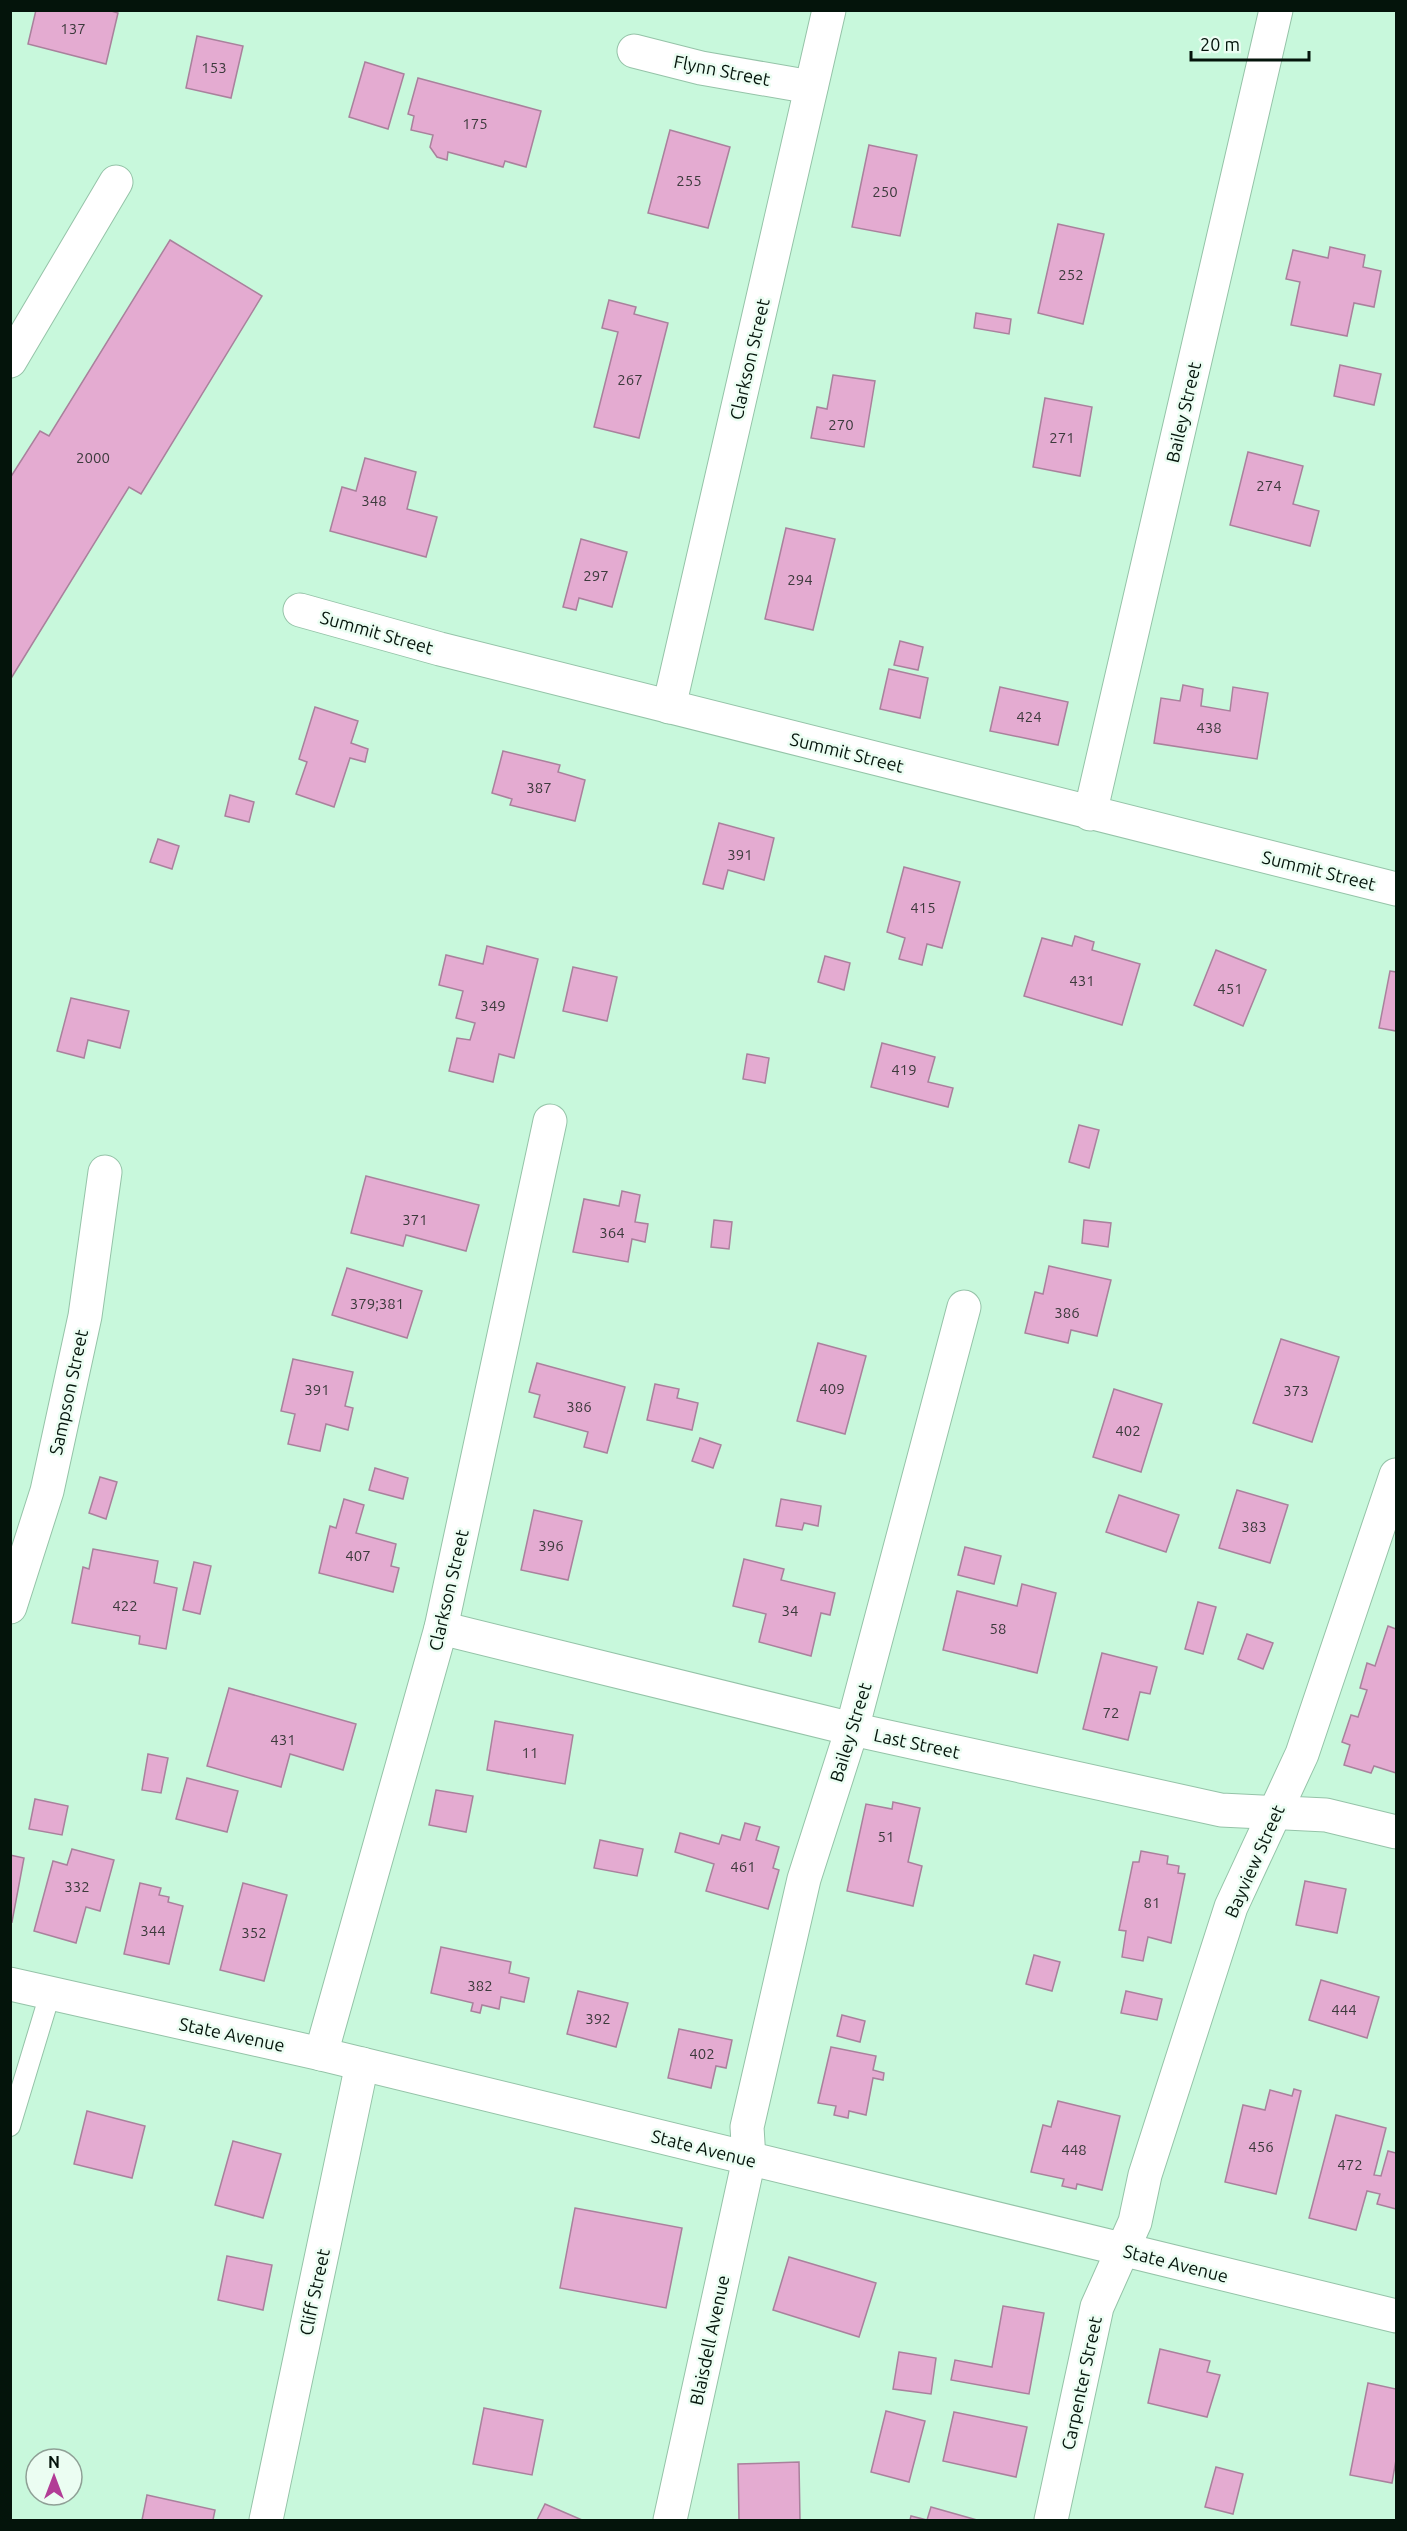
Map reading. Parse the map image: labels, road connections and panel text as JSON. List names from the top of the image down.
{
  "streets": {
    "street": [
      "Flynn Street",
      "Clarkson Street",
      "Bailey Street",
      "Summit Street",
      "Sampson Street",
      "Last Street",
      "Bayview Street",
      "State Avenue",
      "Cliff Street",
      "Blaisdell Avenue",
      "Carpenter Street"
    ]
  },
  "crossings": [
    ["Flynn Street", "Clarkson Street"],
    ["Clarkson Street", "Summit Street"],
    ["Clarkson Street", "Last Street"],
    ["Clarkson Street", "State Avenue"],
    ["Bailey Street", "Summit Street"],
    ["Bailey Street", "Last Street"],
    ["Bailey Street", "State Avenue"],
    ["Bailey Street", "Blaisdell Avenue"],
    ["Last Street", "Bayview Street"],
    ["Bayview Street", "State Avenue"],
    ["Bayview Street", "Carpenter Street"],
    ["State Avenue", "Cliff Street"],
    ["State Avenue", "Blaisdell Avenue"],
    ["State Avenue", "Carpenter Street"]
  ],
  "house_numbers": [
    "137",
    "153",
    "175",
    "255",
    "250",
    "252",
    "267",
    "270",
    "271",
    "2000",
    "274",
    "348",
    "297",
    "294",
    "424",
    "438",
    "387",
    "391",
    "415",
    "431",
    "451",
    "349",
    "419",
    "371",
    "364",
    "379;381",
    "386",
    "409",
    "391",
    "373",
    "386",
    "402",
    "383",
    "396",
    "407",
    "422",
    "34",
    "58",
    "72",
    "431",
    "11",
    "51",
    "461",
    "332",
    "81",
    "344",
    "352",
    "382",
    "444",
    "392",
    "402",
    "456",
    "448",
    "472"
  ],
  "scale_bar": "20 m",
  "north": "top"
}
